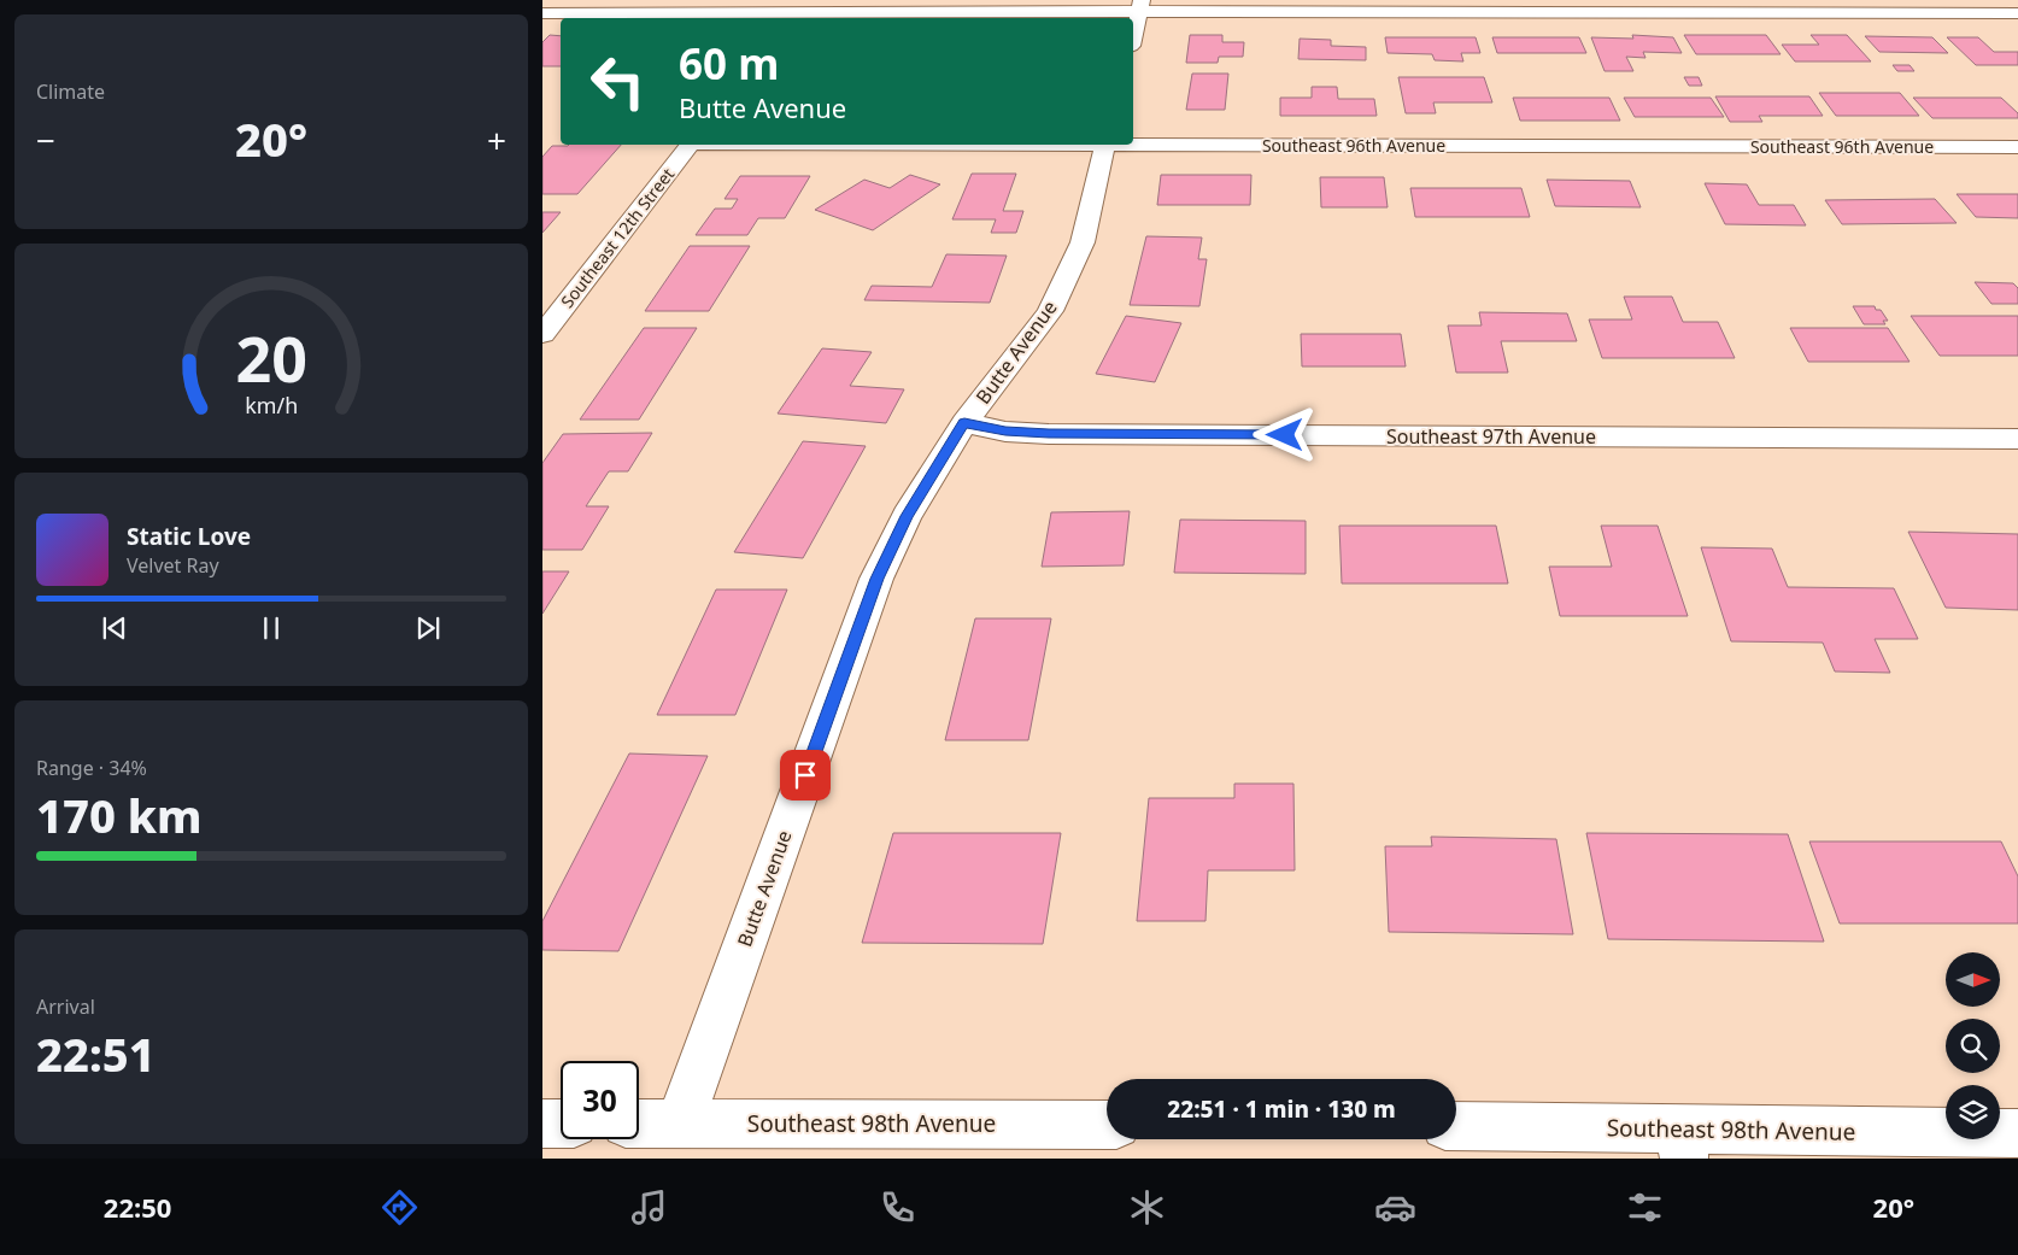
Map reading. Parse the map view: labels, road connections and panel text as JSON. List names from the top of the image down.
{
  "streets": {
    "street": [
      "Southeast 96th Avenue",
      "Southeast 12th Street",
      "Butte Avenue",
      "Southeast 97th Avenue",
      "Southeast 98th Avenue"
    ]
  },
  "crossings": [
    ["Butte Avenue", "Southeast 97th Avenue"],
    ["Butte Avenue", "Southeast 98th Avenue"]
  ],
  "north": "right",
  "page": {
    "tile": [
      "Climate",
      ["Range · 34%", "170 km"],
      ["Arrival", "22:51"]
    ],
    "turn": ["60 m", "Butte Avenue"],
    "heat": ["−", "20°", "+"],
    "song": ["Static Love", "Velvet Ray"],
    "limit": "30",
    "trip": "22:51 · 1 min · 130 m",
    "tabs": ["22:50", "20°"],
    "gauge": ["20", "km/h"]
  }
}
